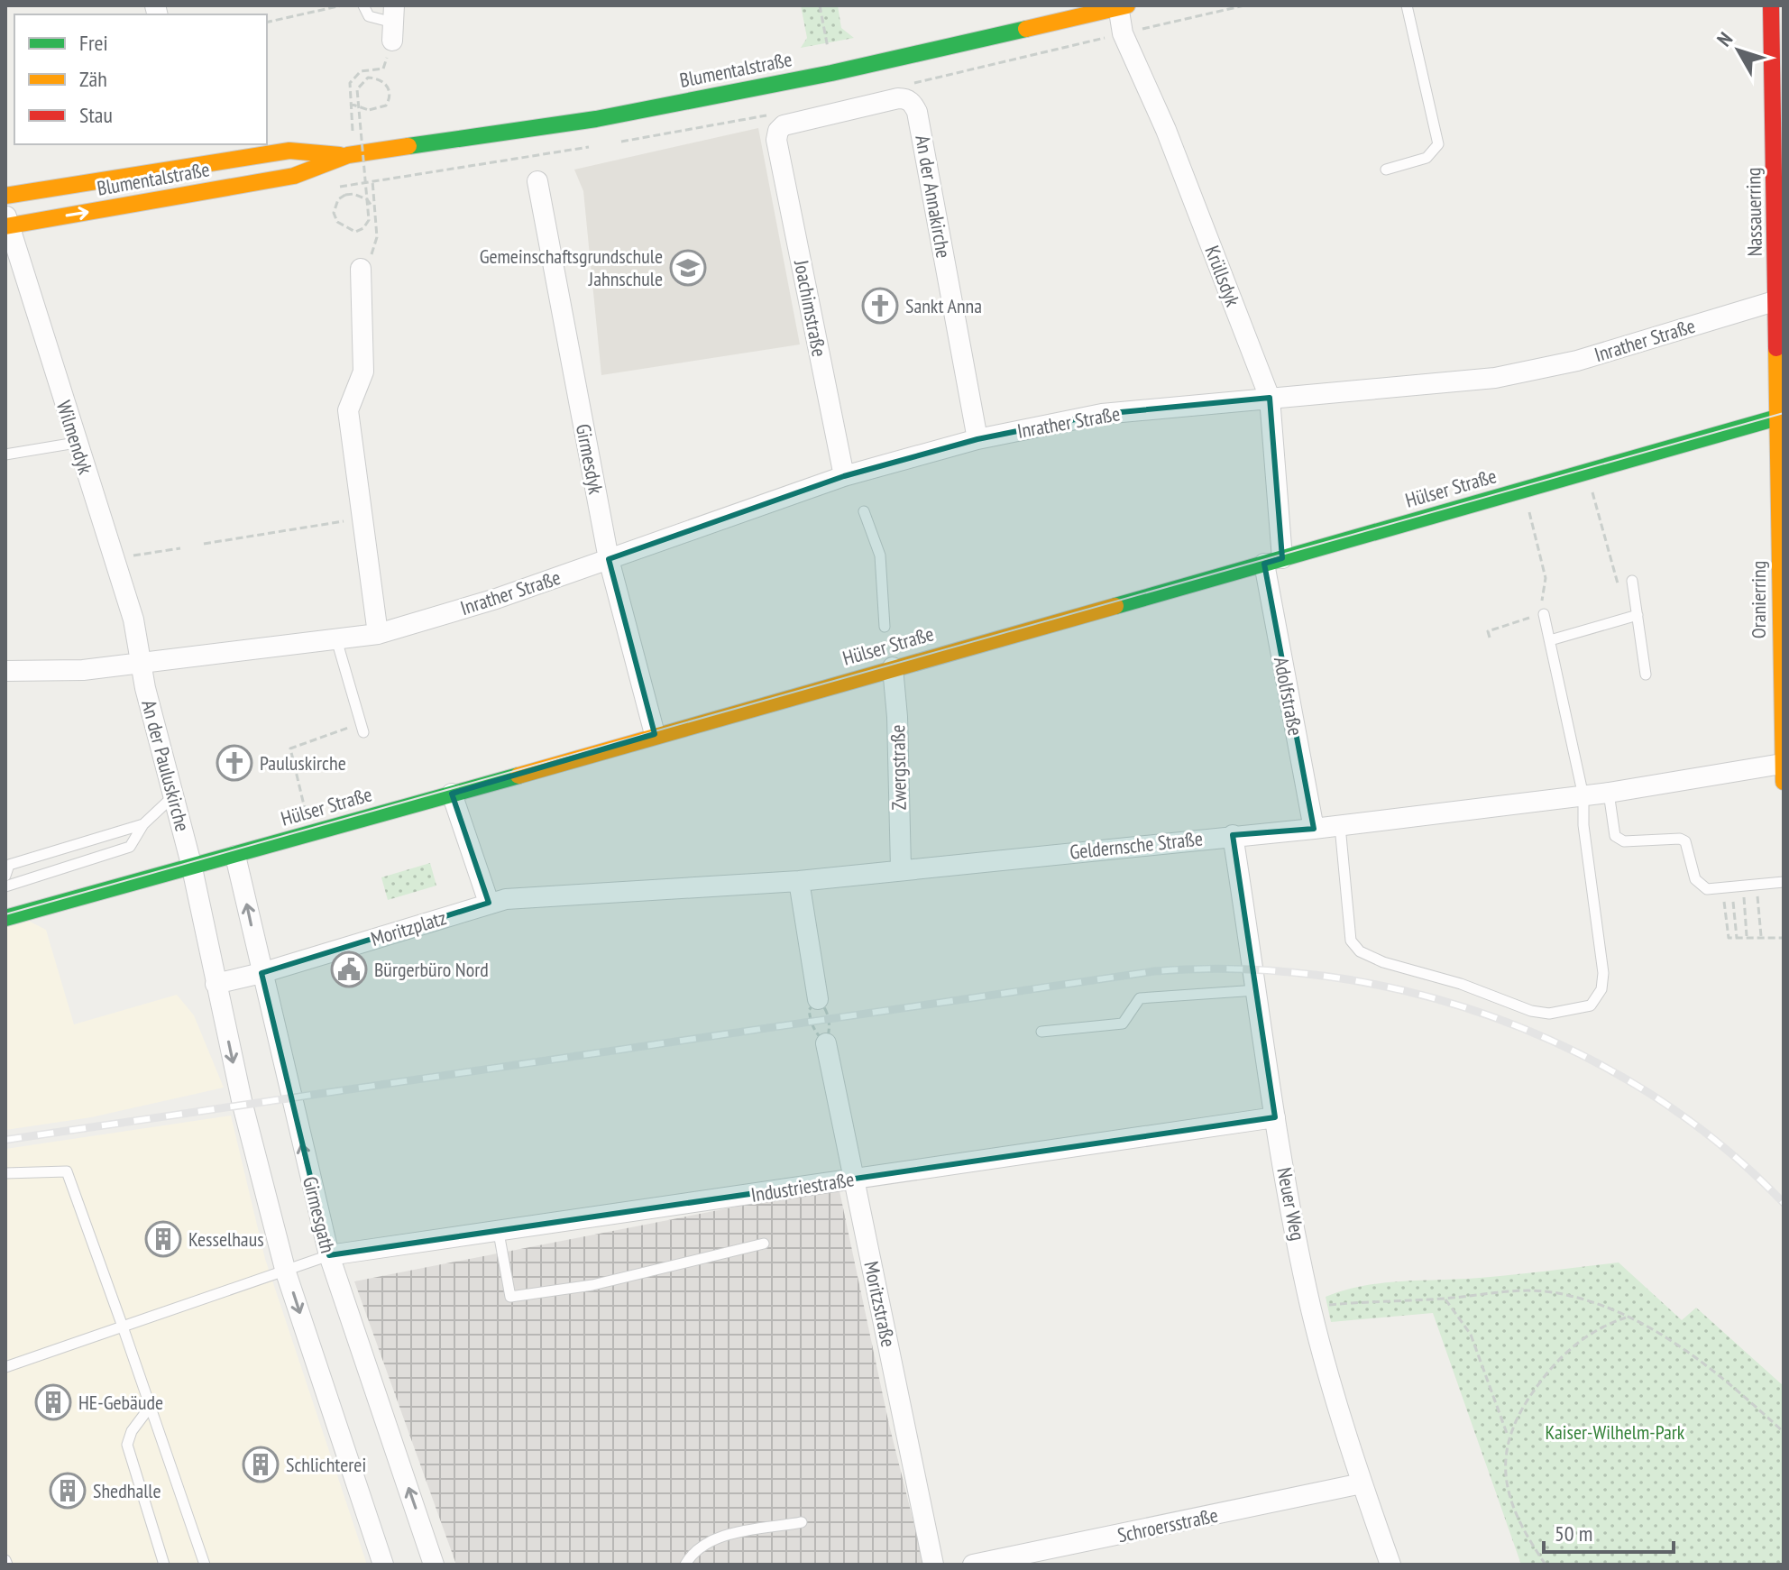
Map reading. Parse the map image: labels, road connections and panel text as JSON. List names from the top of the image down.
{
  "streets": {
    "main road": [
      "Blumentalstraße",
      "Nassauerring",
      "Hülser Straße",
      "Oranierring"
    ],
    "street": [
      "An der Annakirche",
      "Krüllsdyk",
      "Joachimstraße",
      "Inrather Straße",
      "Wilmendyk",
      "Girmesdyk",
      "Adolfstraße",
      "An der Pauluskirche",
      "Zwergstraße",
      "Geldernsche Straße",
      "Moritzplatz",
      "Industriestraße",
      "Neuer Weg",
      "Girmesgath",
      "Moritzstraße",
      "Schroersstraße"
    ]
  },
  "crossings": [
    ["Blumentalstraße", "Krüllsdyk"],
    ["Blumentalstraße", "Wilmendyk"],
    ["An der Annakirche", "Joachimstraße"],
    ["An der Annakirche", "Inrather Straße"],
    ["Nassauerring", "Inrather Straße"],
    ["Nassauerring", "Hülser Straße"],
    ["Nassauerring", "Oranierring"],
    ["Krüllsdyk", "Inrather Straße"],
    ["Krüllsdyk", "Hülser Straße"],
    ["Krüllsdyk", "Adolfstraße"],
    ["Joachimstraße", "Inrather Straße"],
    ["Inrather Straße", "Wilmendyk"],
    ["Inrather Straße", "Girmesdyk"],
    ["Inrather Straße", "An der Pauluskirche"],
    ["Wilmendyk", "An der Pauluskirche"],
    ["Girmesdyk", "Hülser Straße"],
    ["Hülser Straße", "Oranierring"],
    ["Hülser Straße", "Adolfstraße"],
    ["Hülser Straße", "An der Pauluskirche"],
    ["Hülser Straße", "Zwergstraße"],
    ["Hülser Straße", "Girmesgath"],
    ["Oranierring", "Geldernsche Straße"],
    ["Adolfstraße", "Geldernsche Straße"],
    ["Zwergstraße", "Geldernsche Straße"],
    ["Geldernsche Straße", "Moritzplatz"],
    ["Geldernsche Straße", "Neuer Weg"],
    ["Moritzplatz", "Girmesgath"],
    ["Industriestraße", "Neuer Weg"],
    ["Industriestraße", "Girmesgath"],
    ["Industriestraße", "Moritzstraße"],
    ["Neuer Weg", "Schroersstraße"]
  ],
  "parks": ["Kaiser-Wilhelm-Park"],
  "places": {
    "school or university": ["Gemeinschaftsgrundschule Jahnschule"],
    "church": ["Sankt Anna", "Pauluskirche"],
    "public building": ["Bürgerbüro Nord"],
    "building": [
      "Kesselhaus",
      "HE-Gebäude",
      "Schlichterei",
      "Shedhalle"
    ]
  },
  "legend": ["Frei", "Zäh", "Stau"],
  "scale_bar": "50 m",
  "north": "top left"
}
